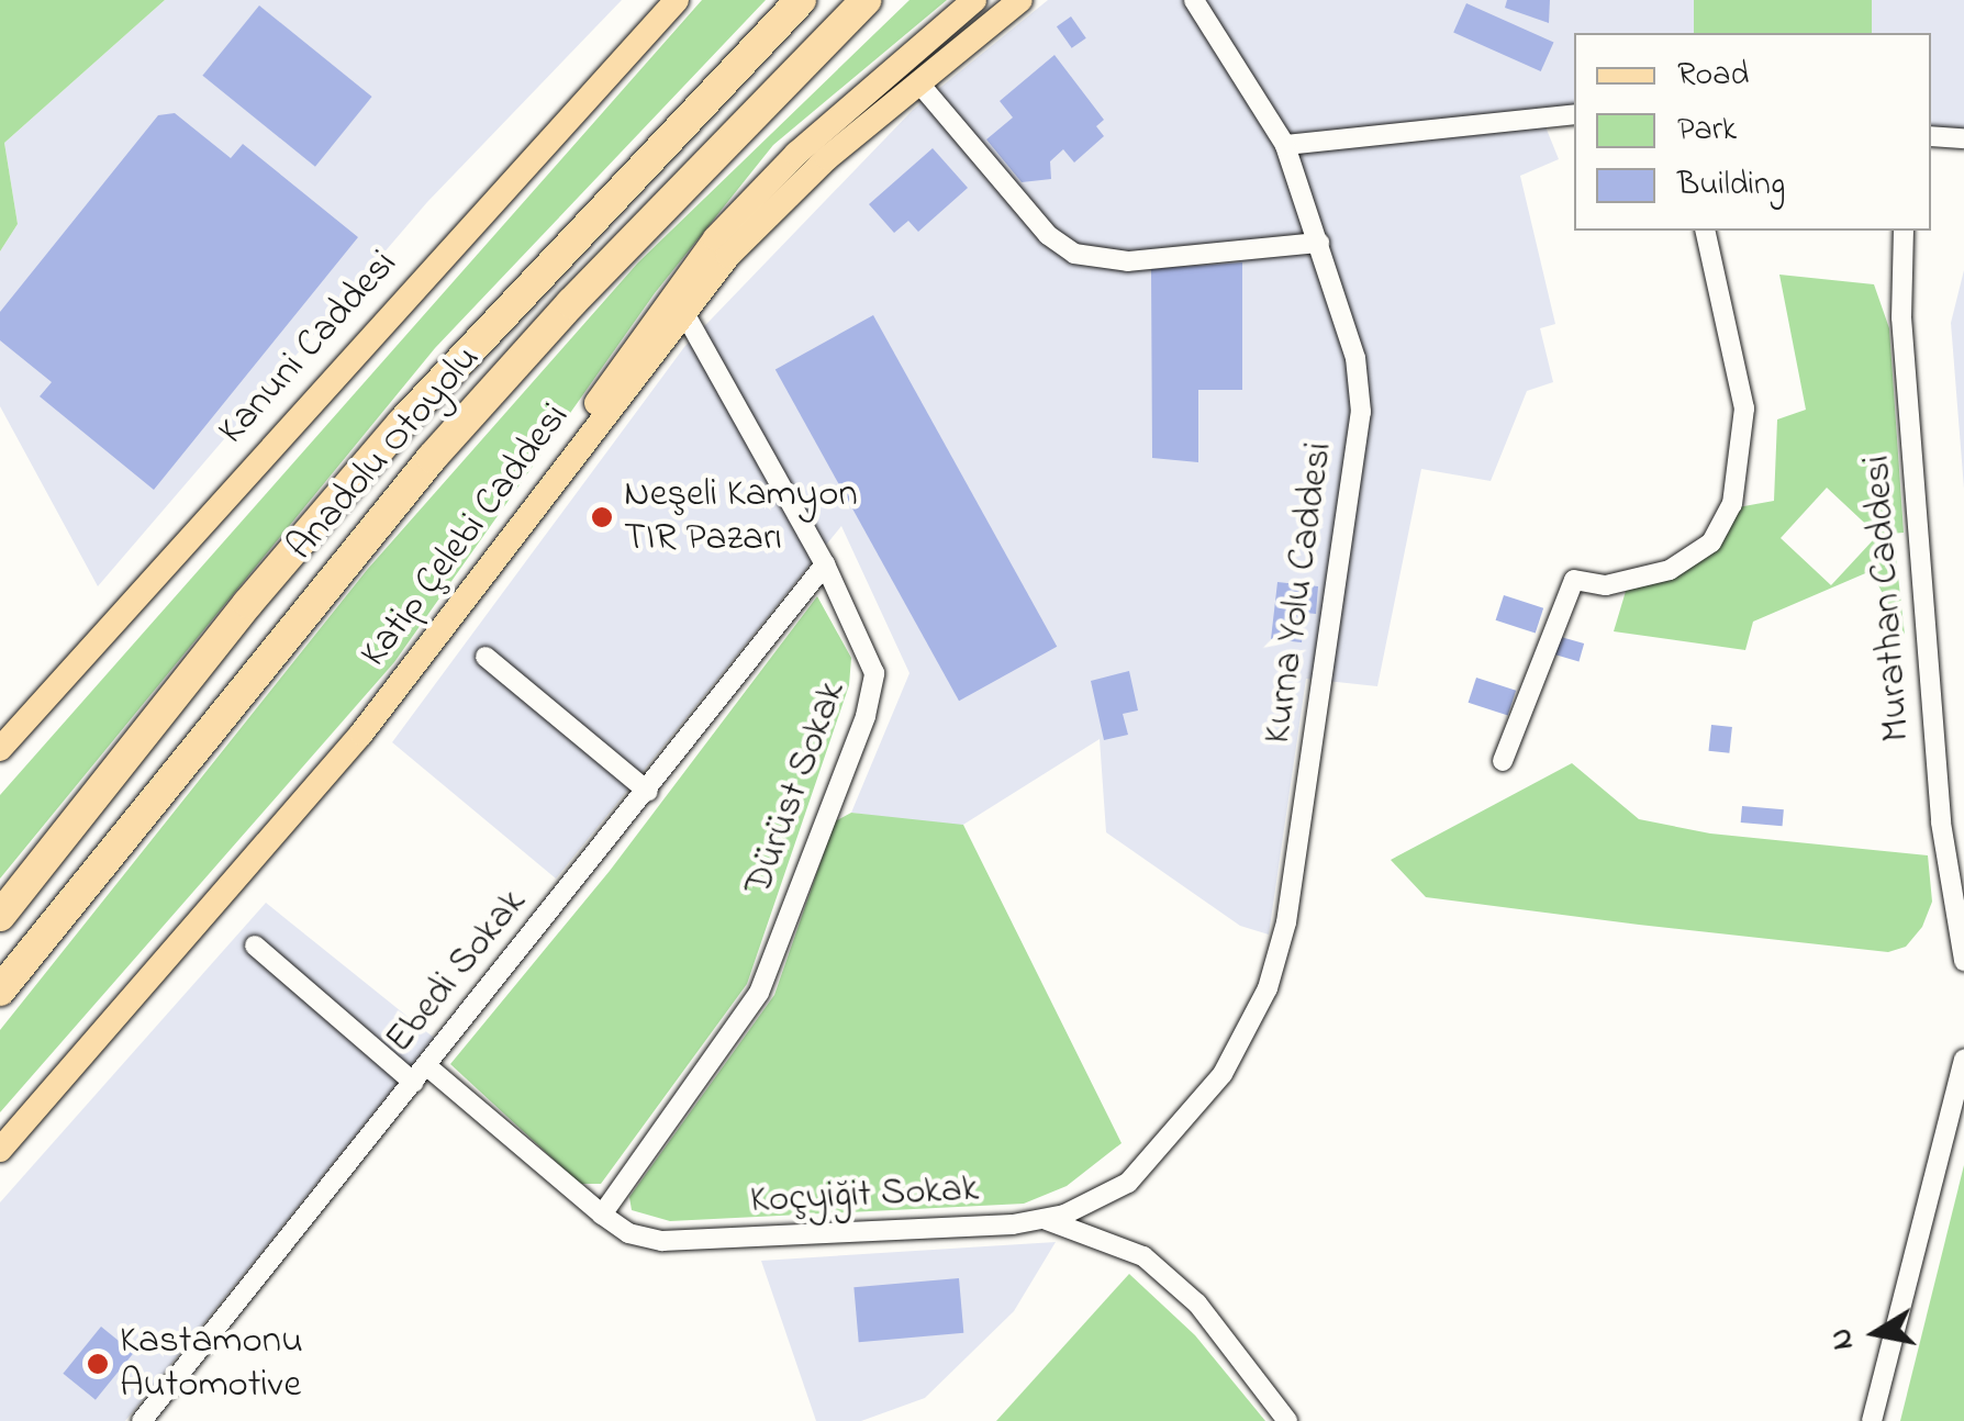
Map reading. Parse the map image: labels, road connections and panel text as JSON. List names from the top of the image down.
{
  "streets": {
    "highway": ["Anadolu Otoyolu"],
    "main road": ["Kanuni Caddesi", "Katip Çelebi Caddesi"],
    "street": [
      "Kurna Yolu Caddesi",
      "Murathan Caddesi",
      "Dürüst Sokak",
      "Ebedi Sokak",
      "Koçyiğit Sokak"
    ]
  },
  "crossings": [
    ["Katip Çelebi Caddesi", "Dürüst Sokak"],
    ["Kurna Yolu Caddesi", "Koçyiğit Sokak"],
    ["Dürüst Sokak", "Ebedi Sokak"],
    ["Dürüst Sokak", "Koçyiğit Sokak"],
    ["Ebedi Sokak", "Koçyiğit Sokak"]
  ],
  "places": ["Neşeli Kamyon TIR Pazarı", "Kastamonu Automotive"],
  "legend": ["Road", "Park", "Building"],
  "north": "left"
}
